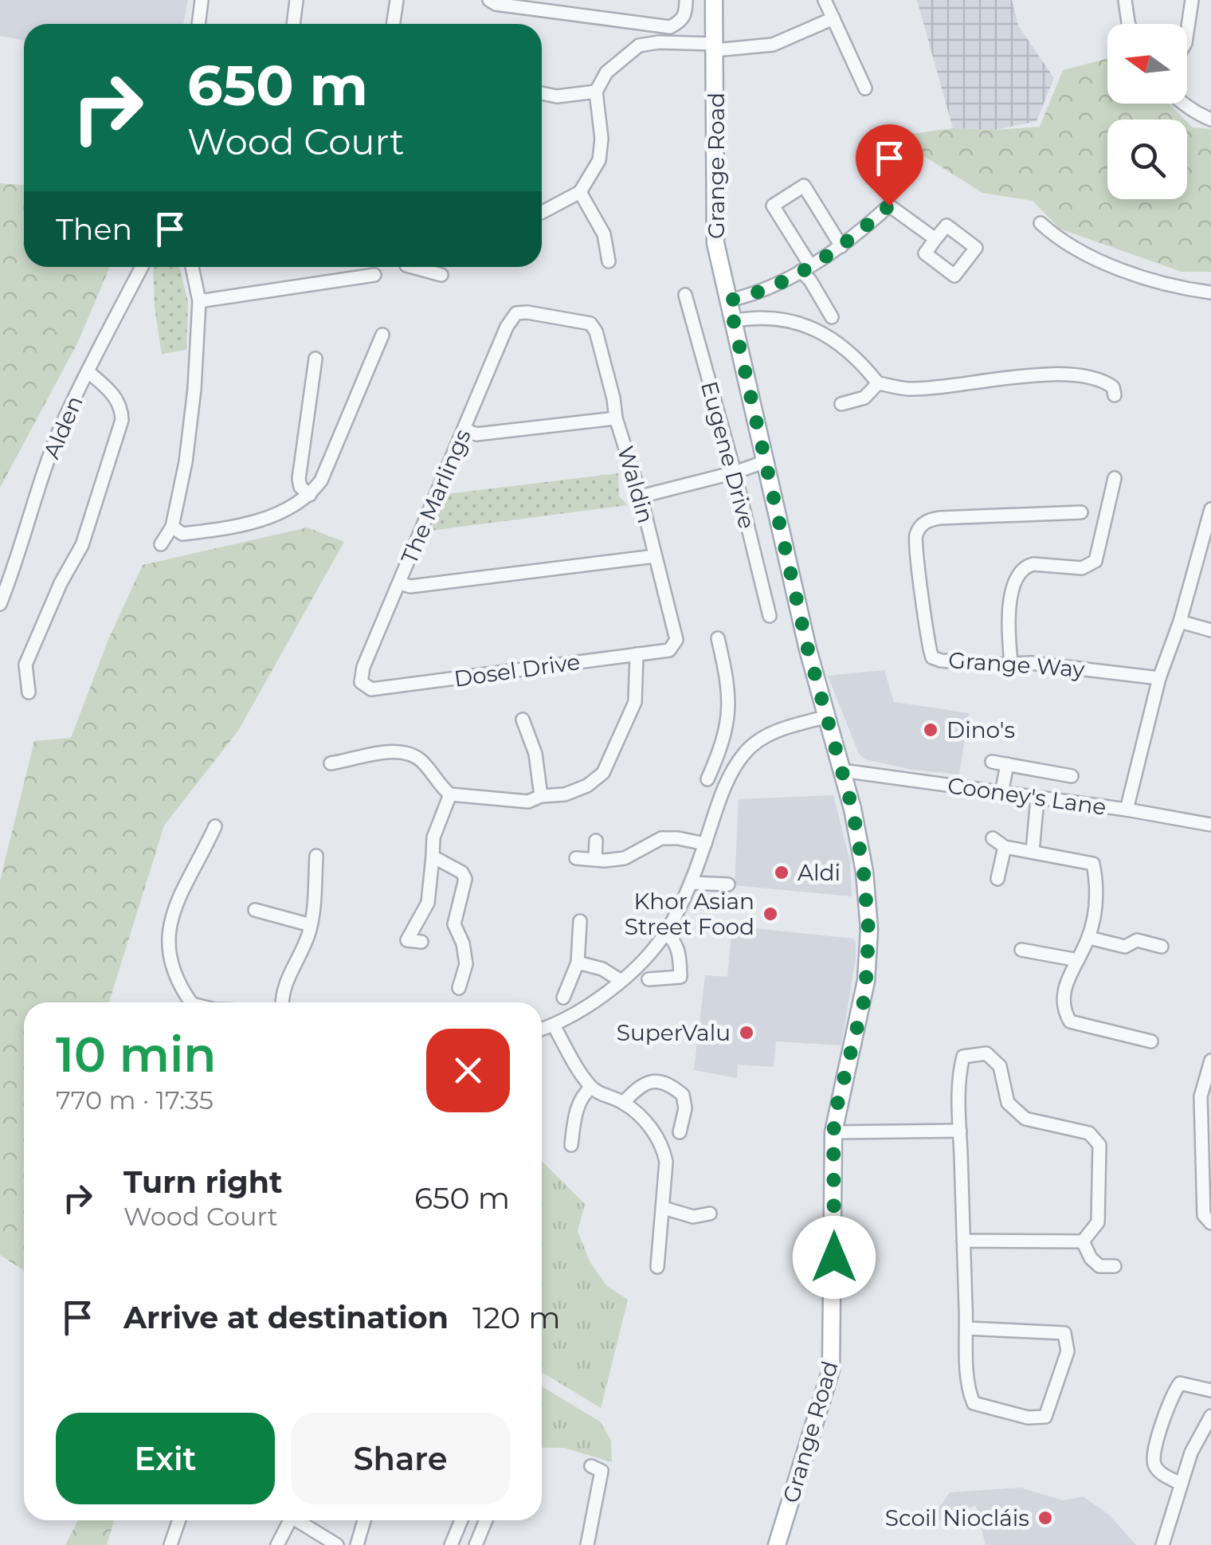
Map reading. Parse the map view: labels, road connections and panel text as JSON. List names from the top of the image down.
{
  "streets": {
    "main road": ["Grange Road"],
    "street": [
      "Alden",
      "Eugene Drive",
      "Waldin",
      "The Marlings",
      "Grange Way",
      "Dosel Drive",
      "Cooney's Lane"
    ]
  },
  "crossings": [
    ["Grange Road", "Cooney's Lane"],
    ["Waldin", "The Marlings"],
    ["Waldin", "Dosel Drive"],
    ["The Marlings", "Dosel Drive"]
  ],
  "places": [
    "Dino's",
    "Aldi",
    "Khor Asian Street Food",
    "SuperValu",
    "Scoil Niocláis"
  ],
  "north": "left",
  "page": {
    "turn": ["650 m", "Wood Court"],
    "then": "Then",
    "heading": ["10 min", "770 m · 17:35"],
    "list": [
      {
        "name": "Turn right",
        "note": "Wood Court",
        "value": "650 m"
      },
      {
        "name": "Arrive at destination",
        "value": "120 m"
      }
    ],
    "buttons": ["Exit", "Share"]
  }
}
